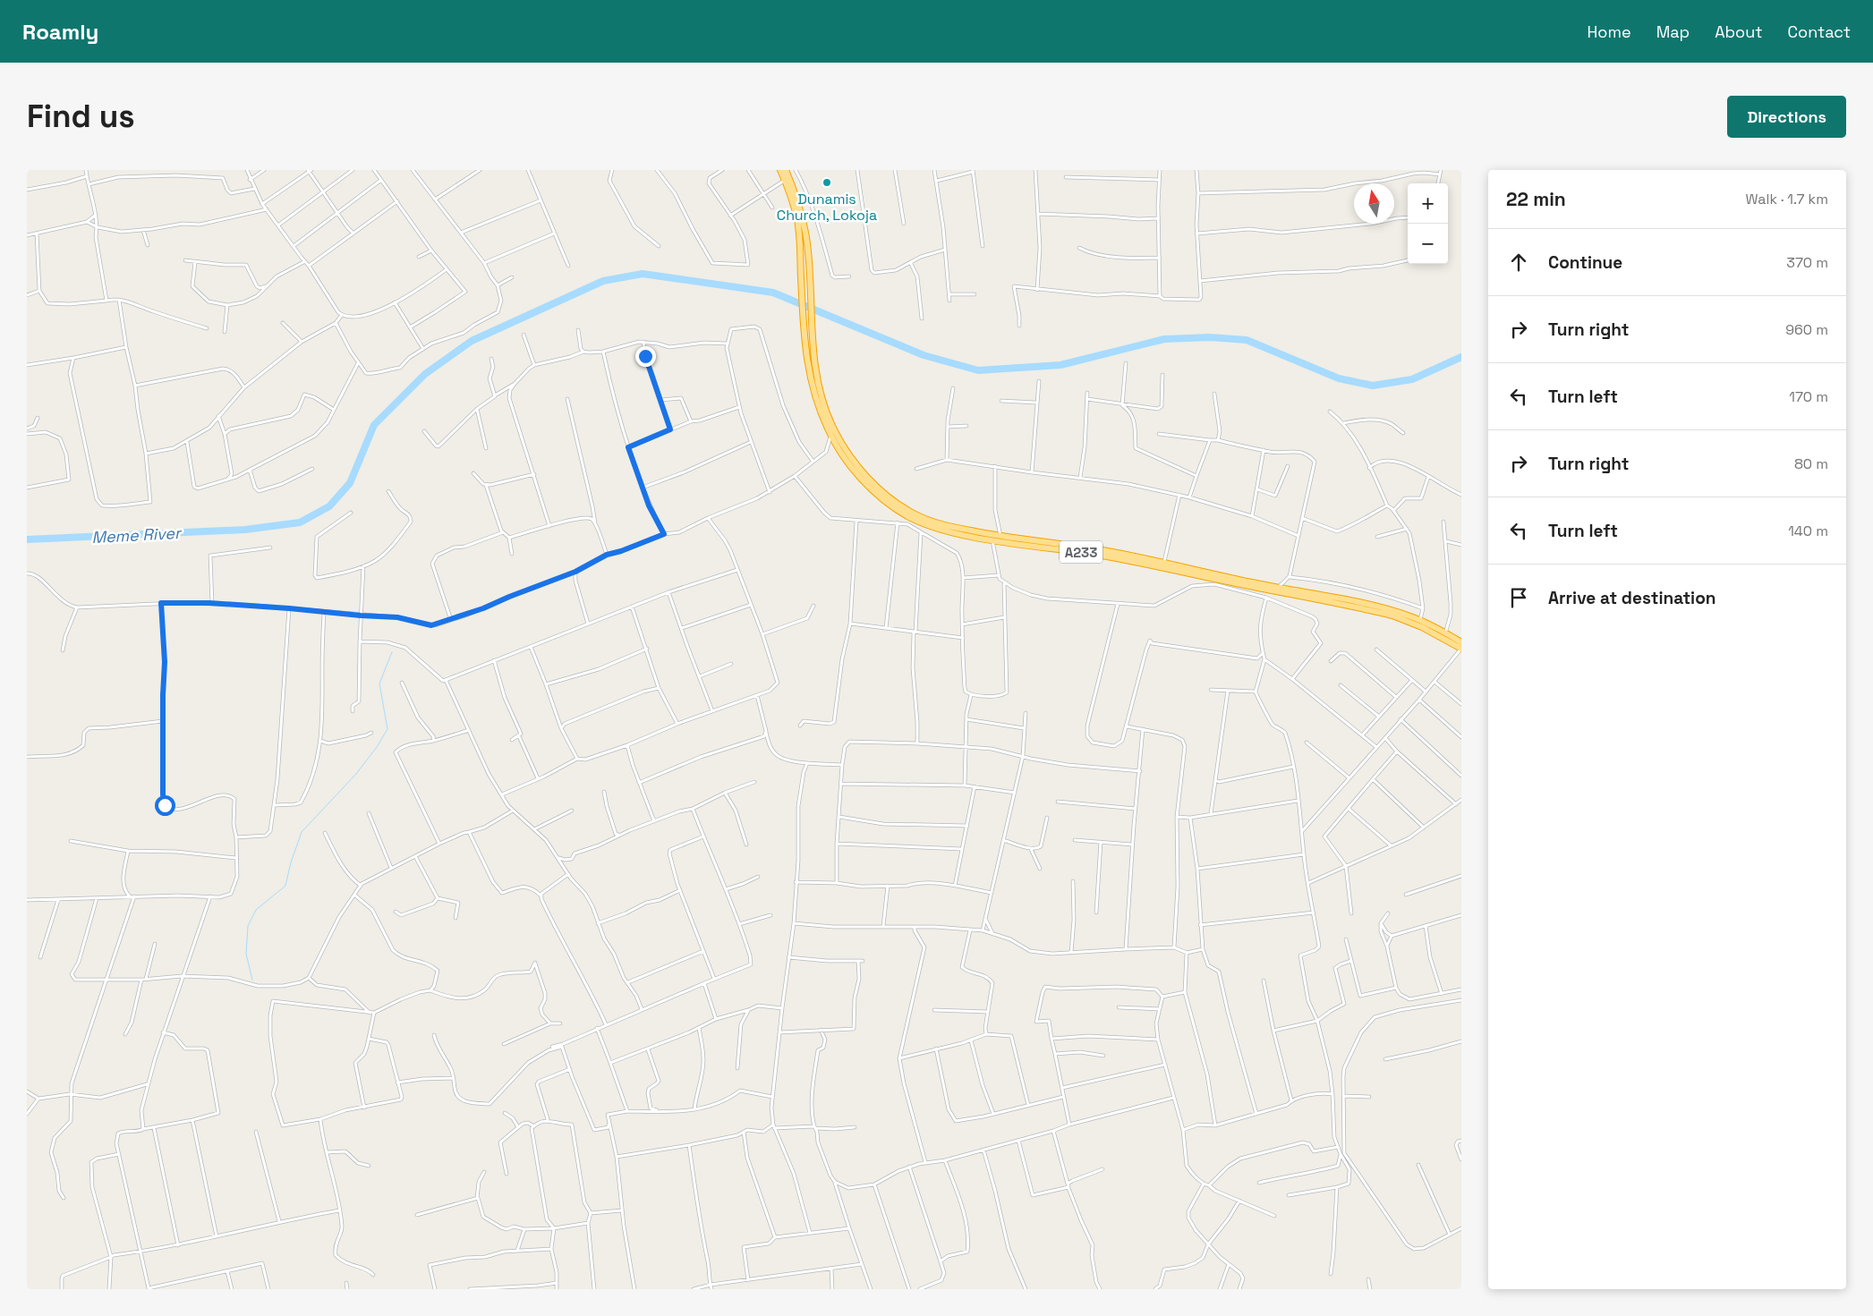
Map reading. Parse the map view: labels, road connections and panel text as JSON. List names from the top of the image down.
{
  "streets": {
    "highway": ["A233"]
  },
  "water": ["Meme River"],
  "places": ["Dunamis Church, Lokoja"],
  "north": "top",
  "page": {
    "header": "Roamly",
    "nav": [
      "Home",
      "Map",
      "About",
      "Contact"
    ],
    "buttons": "Directions",
    "title": "Find us",
    "heading": ["22 min", "Walk · 1.7 km"],
    "map_buttons": ["+", "−"],
    "list": [
      ["Continue", "370 m"],
      ["Turn right", "960 m"],
      ["Turn left", "170 m"],
      ["Turn right", "80 m"],
      ["Turn left", "140 m"],
      "Arrive at destination"
    ]
  }
}
